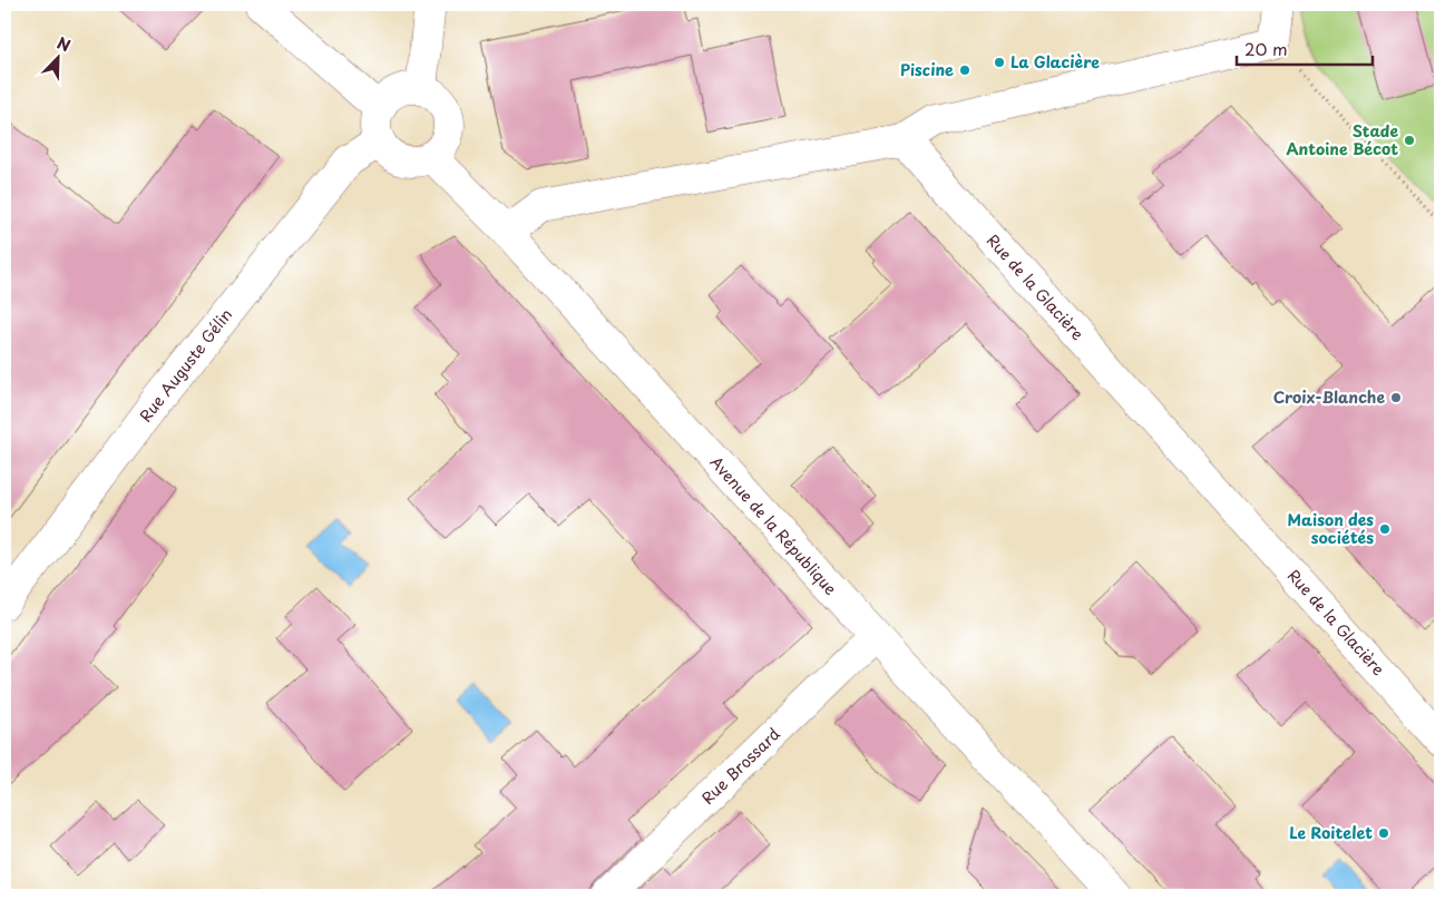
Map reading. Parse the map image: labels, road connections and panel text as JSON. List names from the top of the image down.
{
  "streets": {
    "street": [
      "Rue de la Glacière",
      "Rue Auguste Gélin",
      "Avenue de la République",
      "Rue Brossard"
    ]
  },
  "crossings": [
    ["Rue Auguste Gélin", "Avenue de la République"],
    ["Avenue de la République", "Rue Brossard"]
  ],
  "places": [
    "La Glacière",
    "Piscine",
    "Stade Antoine Bécot",
    "Croix-Blanche",
    "Maison des sociétés",
    "Le Roitelet"
  ],
  "scale_bar": "20 m",
  "north": "top right"
}
